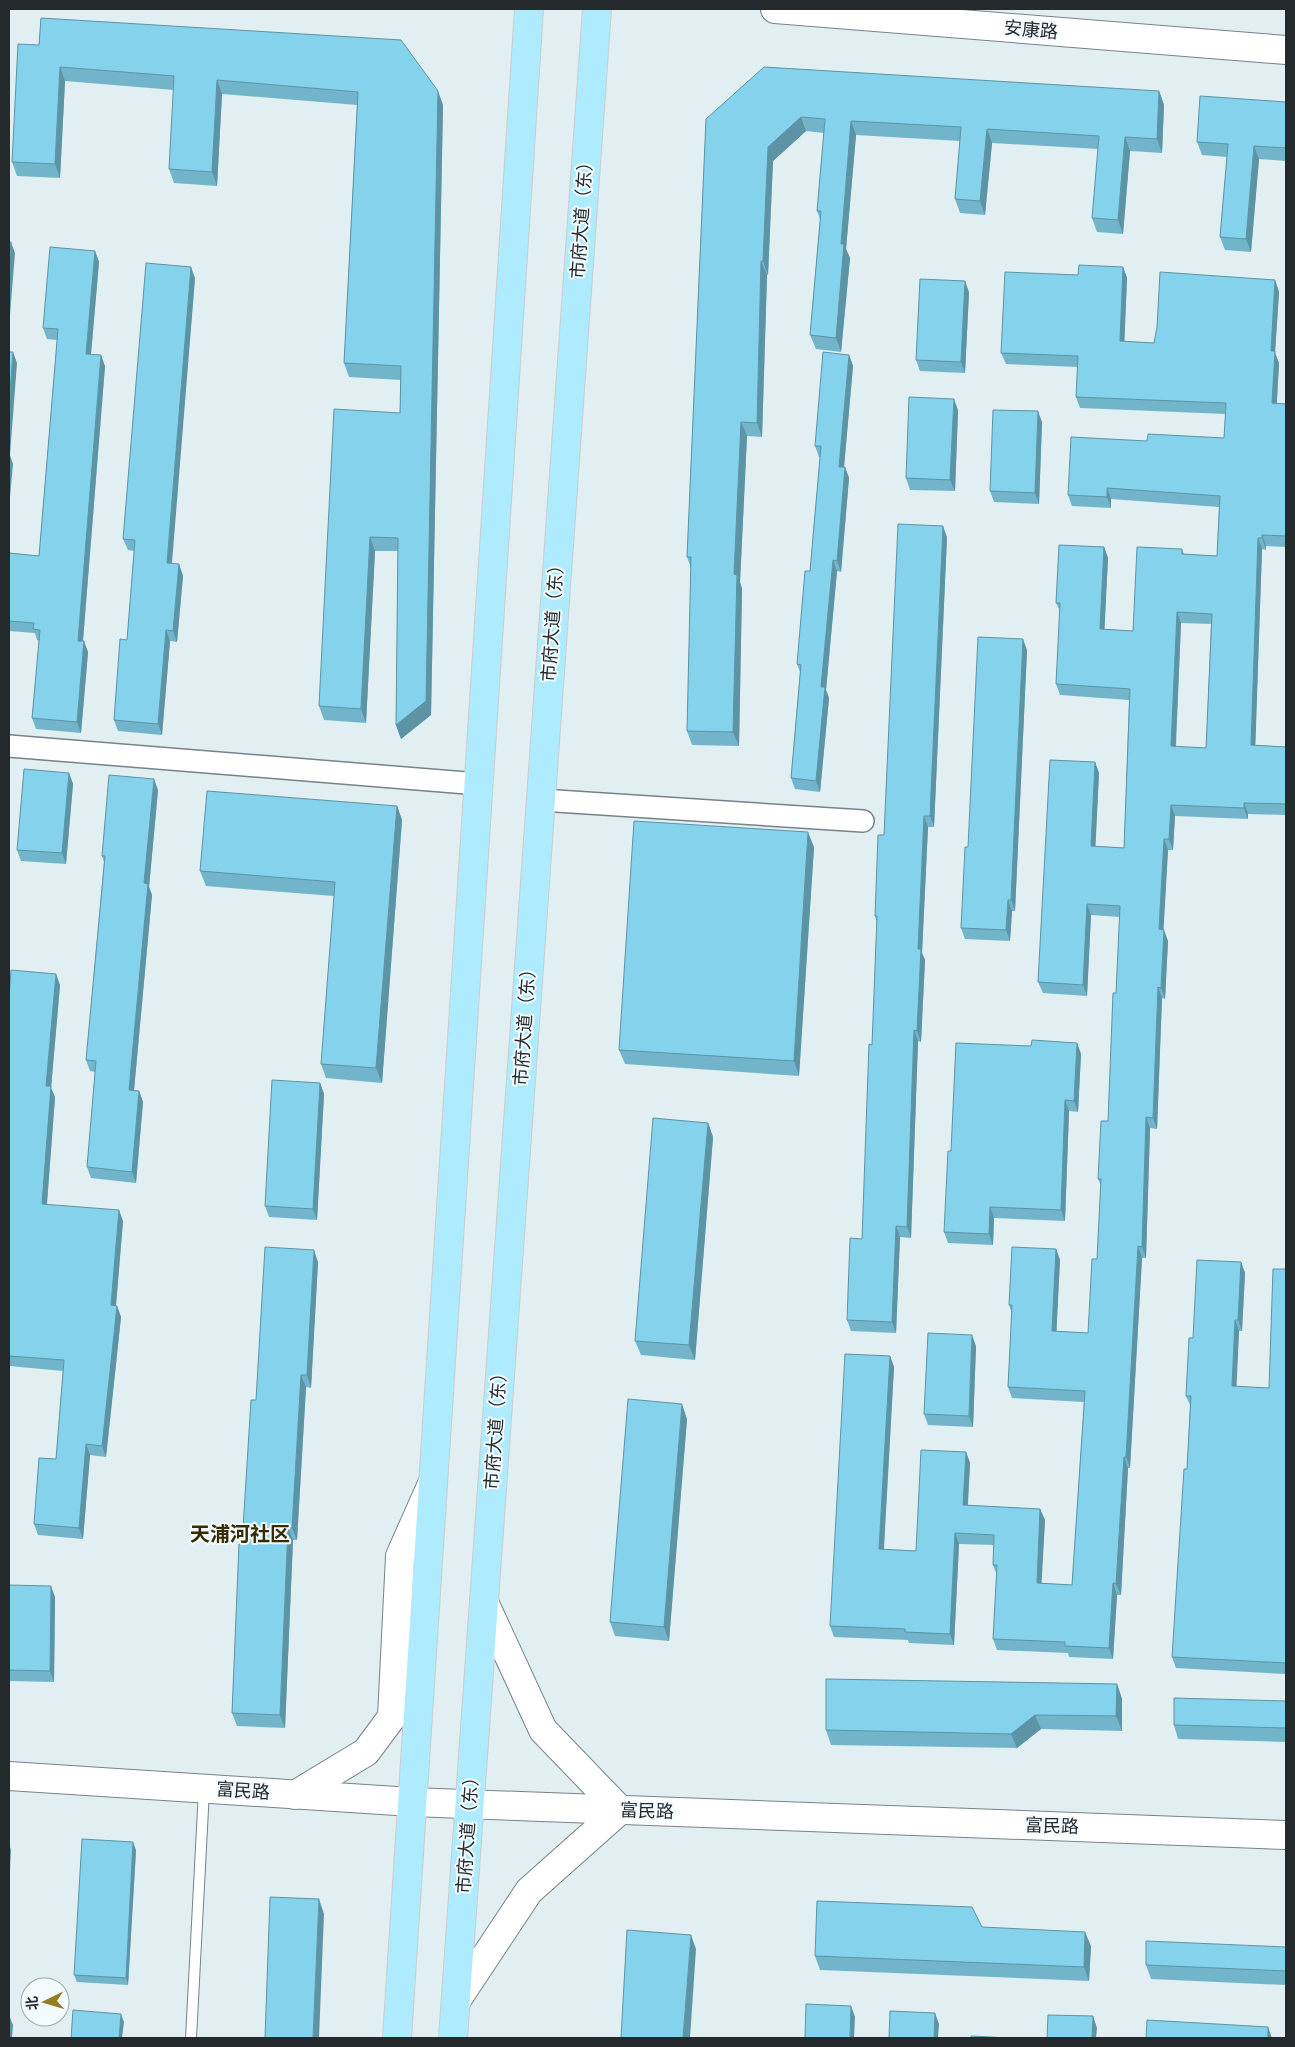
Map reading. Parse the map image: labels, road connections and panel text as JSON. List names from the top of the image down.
{
  "streets": {
    "main road": ["市府大道（东）"],
    "street": ["安康路", "富民路"]
  },
  "crossings": [
    ["市府大道（东）", "富民路"]
  ],
  "districts": ["天浦河社区"],
  "north": "left"
}
